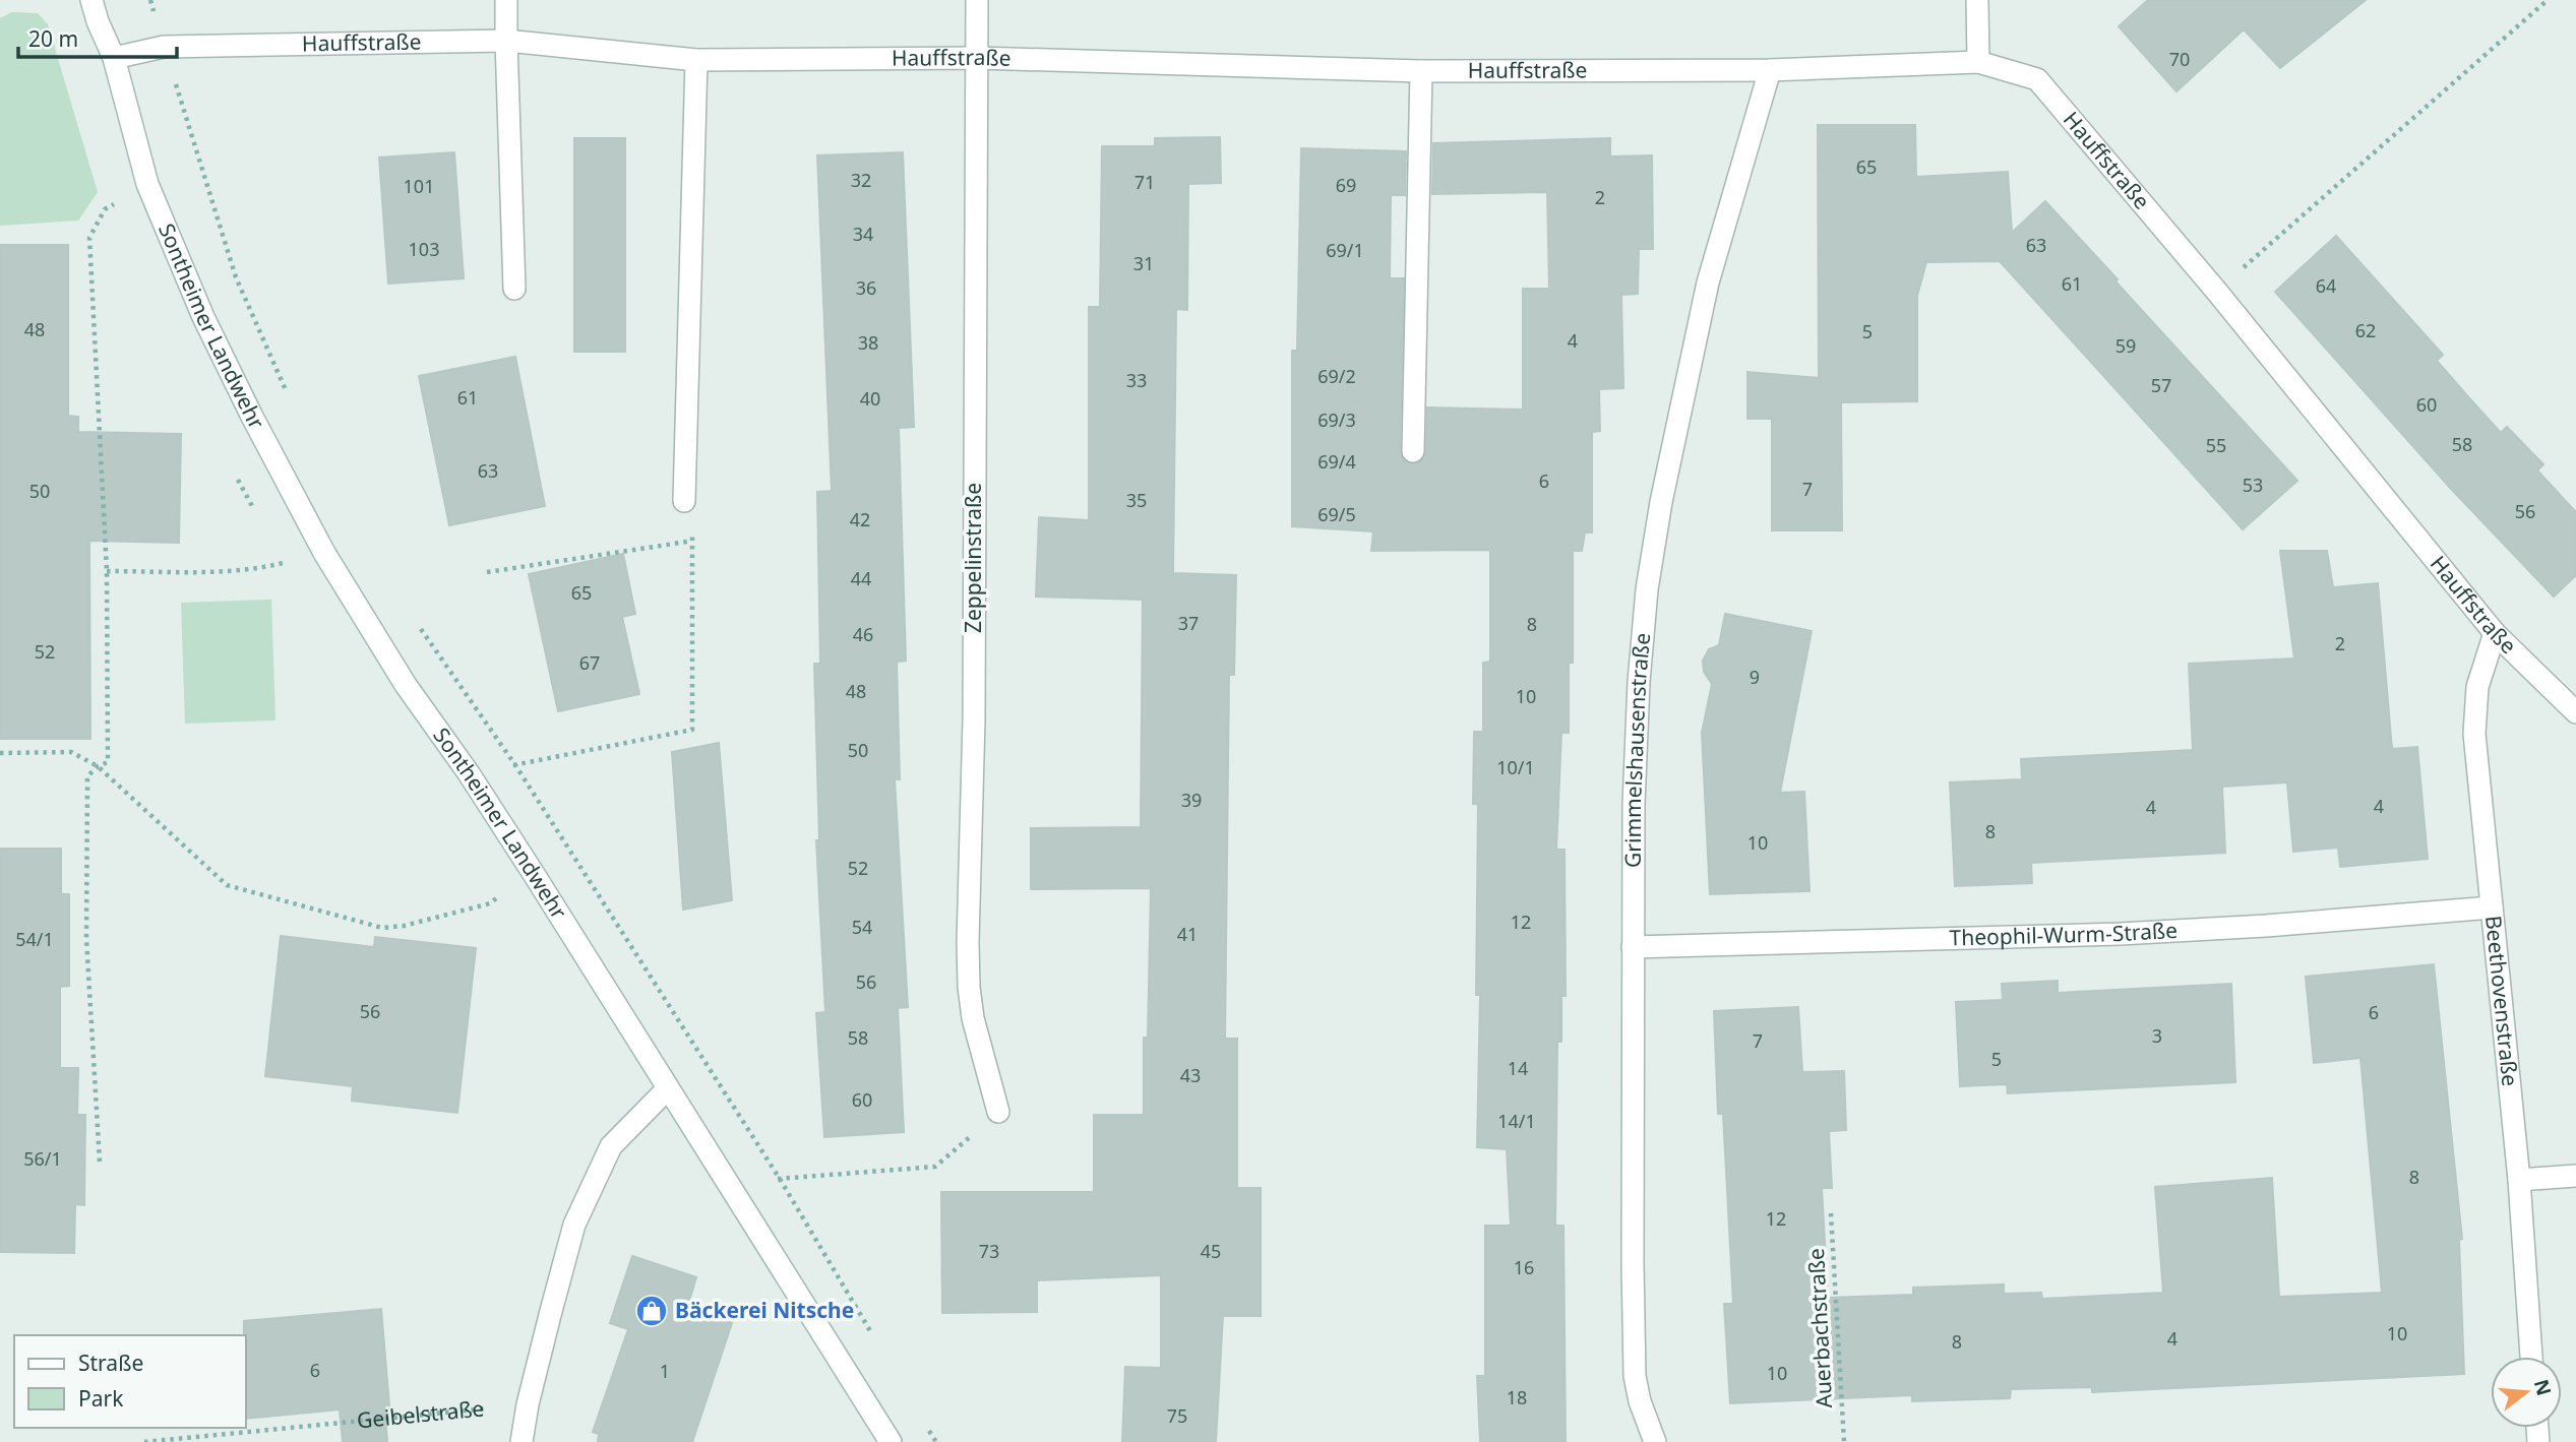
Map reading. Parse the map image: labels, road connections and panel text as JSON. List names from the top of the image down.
{
  "streets": {
    "street": [
      "Hauffstraße",
      "Sontheimer Landwehr",
      "Zeppelinstraße",
      "Grimmelshausenstraße",
      "Theophil-Wurm-Straße",
      "Beethovenstraße"
    ],
    "path": ["Auerbachstraße", "Geibelstraße"]
  },
  "crossings": [
    ["Hauffstraße", "Sontheimer Landwehr"],
    ["Hauffstraße", "Zeppelinstraße"],
    ["Hauffstraße", "Grimmelshausenstraße"],
    ["Hauffstraße", "Beethovenstraße"],
    ["Grimmelshausenstraße", "Theophil-Wurm-Straße"],
    ["Theophil-Wurm-Straße", "Beethovenstraße"]
  ],
  "places": {
    "shop": ["Bäckerei Nitsche"]
  },
  "house_numbers": [
    "70",
    "65",
    "32",
    "71",
    "69",
    "101",
    "2",
    "34",
    "63",
    "103",
    "69/1",
    "31",
    "61",
    "64",
    "36",
    "48",
    "62",
    "5",
    "4",
    "38",
    "59",
    "69/2",
    "33",
    "57",
    "61",
    "40",
    "60",
    "69/3",
    "58",
    "55",
    "69/4",
    "63",
    "6",
    "53",
    "7",
    "50",
    "35",
    "56",
    "69/5",
    "42",
    "44",
    "65",
    "37",
    "8",
    "46",
    "2",
    "52",
    "67",
    "9",
    "48",
    "10",
    "50",
    "10/1",
    "39",
    "4",
    "4",
    "8",
    "10",
    "52",
    "12",
    "54",
    "41",
    "54/1",
    "56",
    "56",
    "6",
    "3",
    "58",
    "7",
    "5",
    "14",
    "43",
    "60",
    "14/1",
    "56/1",
    "8",
    "12",
    "73",
    "45",
    "16",
    "10",
    "4",
    "8",
    "6",
    "1",
    "10",
    "18",
    "75"
  ],
  "legend": ["Straße", "Park"],
  "scale_bar": "20 m",
  "north": "right"
}
